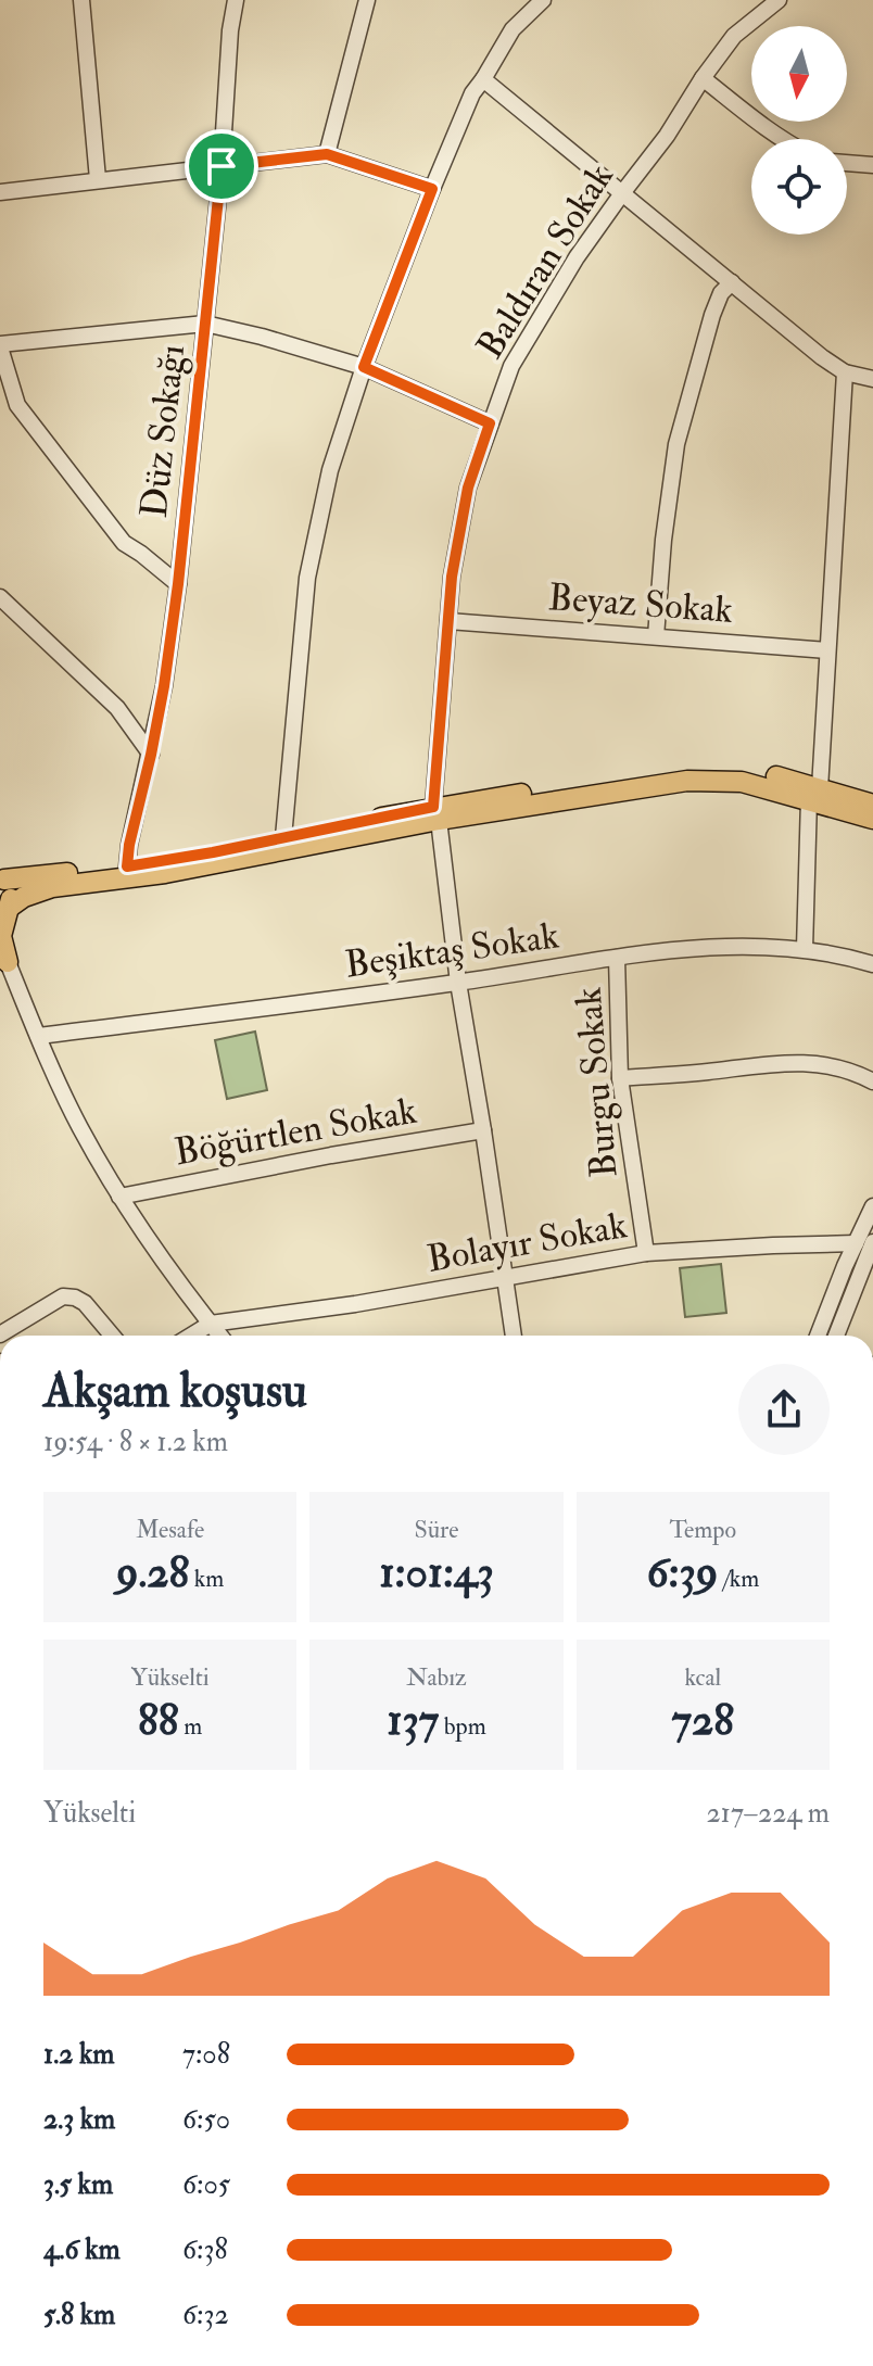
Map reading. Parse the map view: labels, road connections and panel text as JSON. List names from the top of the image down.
{
  "streets": {
    "street": [
      "Baldıran Sokak",
      "Düz Sokağı",
      "Beyaz Sokak",
      "Beşiktaş Sokak",
      "Burgu Sokak",
      "Böğürtlen Sokak",
      "Bolayır Sokak"
    ]
  },
  "crossings": [
    ["Baldıran Sokak", "Beyaz Sokak"],
    ["Baldıran Sokak", "Beşiktaş Sokak"],
    ["Baldıran Sokak", "Böğürtlen Sokak"],
    ["Baldıran Sokak", "Bolayır Sokak"],
    ["Beşiktaş Sokak", "Burgu Sokak"],
    ["Burgu Sokak", "Bolayır Sokak"]
  ],
  "north": "bottom",
  "page": {
    "heading": ["Akşam koşusu", "19:54 · 8 × 1.2 km"],
    "stats": [
      ["Mesafe", "9.28 km"],
      ["Süre", "1:01:43"],
      ["Tempo", "6:39 /km"],
      ["Yükselti", "88 m"],
      ["Nabız", "137 bpm"],
      ["kcal", "728"]
    ],
    "chart": ["Yükselti", "217–224 m"],
    "list": [
      {
        "name": "1.2 km",
        "note": "7:08"
      },
      {
        "name": "2.3 km",
        "note": "6:50"
      },
      {
        "name": "3.5 km",
        "note": "6:05"
      },
      {
        "name": "4.6 km",
        "note": "6:38"
      },
      {
        "name": "5.8 km",
        "note": "6:32"
      }
    ]
  }
}
